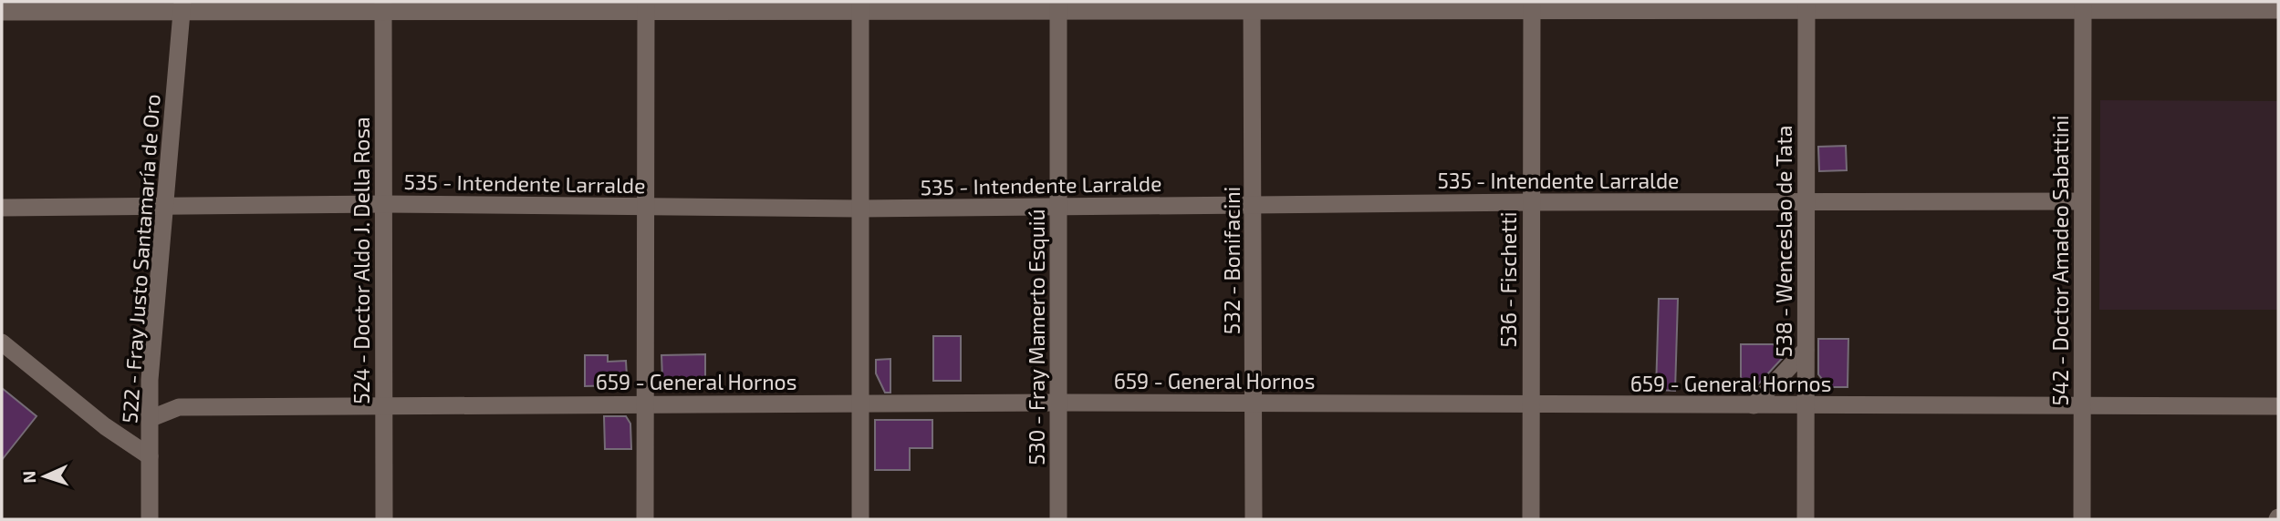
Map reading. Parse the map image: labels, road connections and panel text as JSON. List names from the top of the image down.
{
  "streets": {
    "street": [
      "535 - Intendente Larralde",
      "538 - Wenceslao de Tata",
      "522 - Fray Justo Santamaría de Oro",
      "524 - Doctor Aldo J. Della Rosa",
      "532 - Bonifacini",
      "542 - Doctor Amadeo Sabattini",
      "536 - Fischetti",
      "530 - Fray Mamerto Esquiú",
      "659 - General Hornos"
    ]
  },
  "crossings": [
    ["535 - Intendente Larralde", "538 - Wenceslao de Tata"],
    ["535 - Intendente Larralde", "522 - Fray Justo Santamaría de Oro"],
    ["535 - Intendente Larralde", "524 - Doctor Aldo J. Della Rosa"],
    ["535 - Intendente Larralde", "532 - Bonifacini"],
    ["535 - Intendente Larralde", "542 - Doctor Amadeo Sabattini"],
    ["535 - Intendente Larralde", "536 - Fischetti"],
    ["535 - Intendente Larralde", "530 - Fray Mamerto Esquiú"],
    ["538 - Wenceslao de Tata", "659 - General Hornos"],
    ["522 - Fray Justo Santamaría de Oro", "659 - General Hornos"],
    ["524 - Doctor Aldo J. Della Rosa", "659 - General Hornos"],
    ["532 - Bonifacini", "659 - General Hornos"],
    ["542 - Doctor Amadeo Sabattini", "659 - General Hornos"],
    ["536 - Fischetti", "659 - General Hornos"],
    ["530 - Fray Mamerto Esquiú", "659 - General Hornos"]
  ],
  "north": "left"
}
